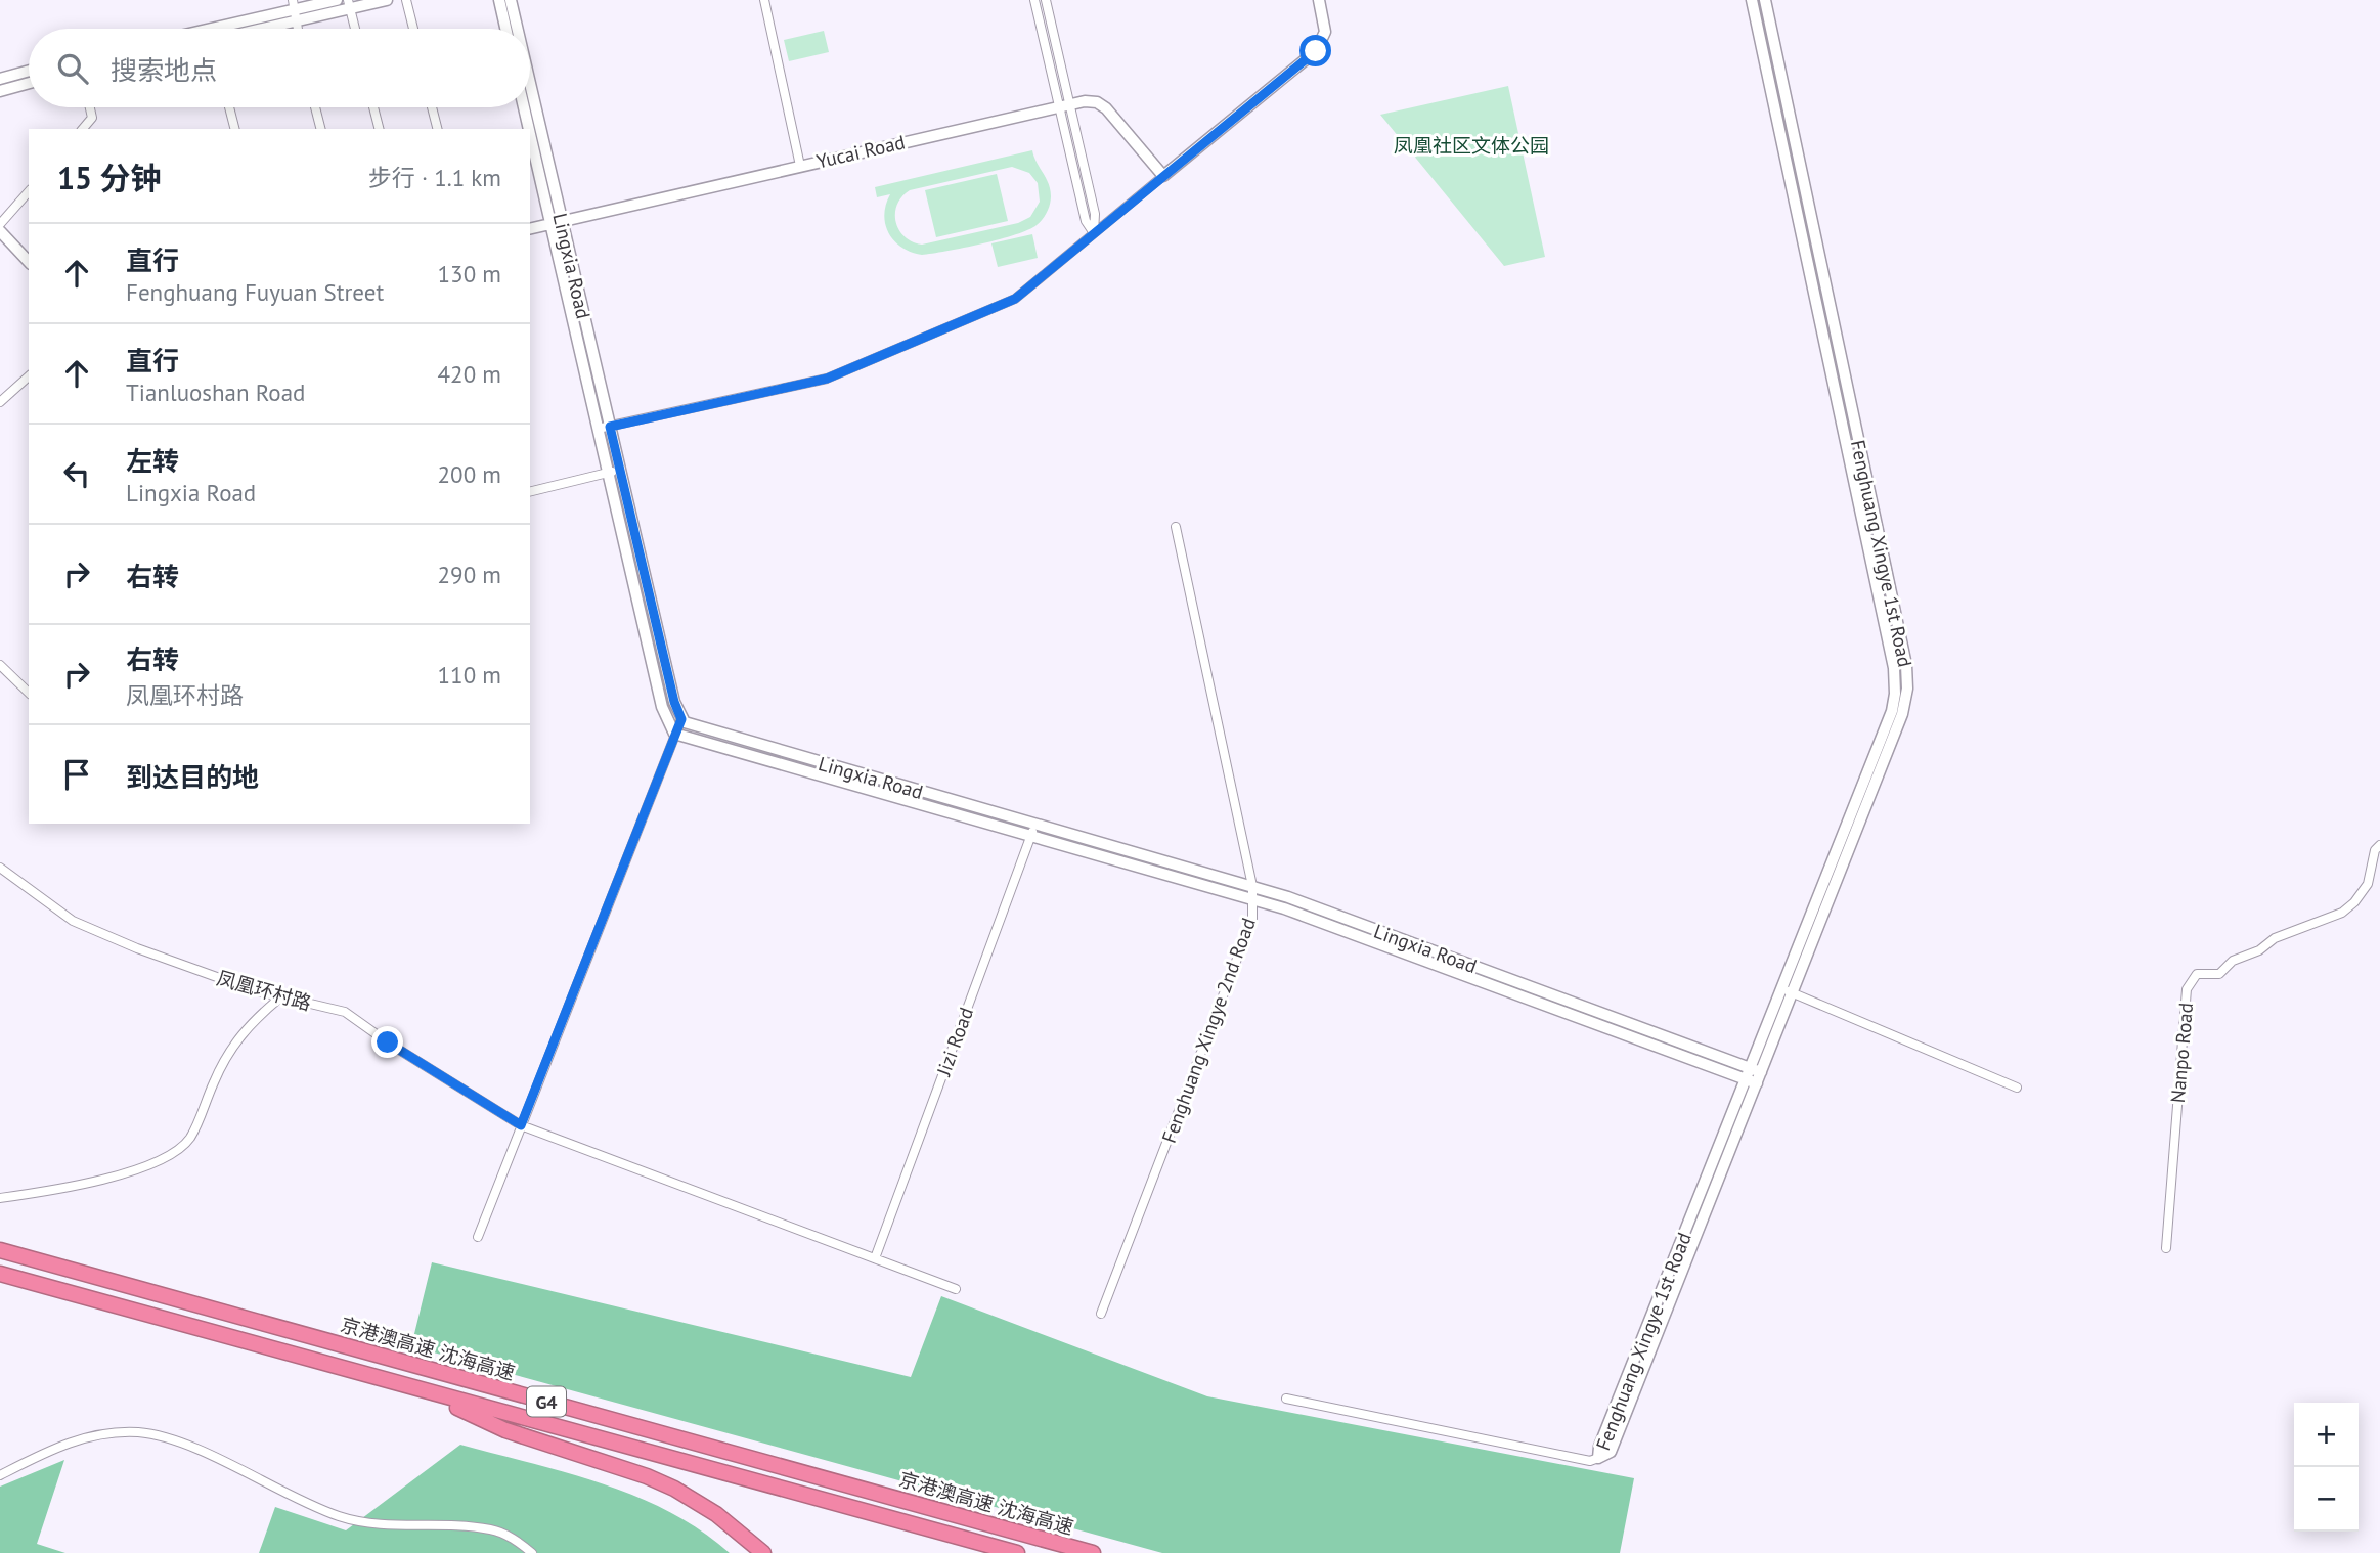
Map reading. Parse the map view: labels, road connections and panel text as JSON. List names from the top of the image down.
{
  "streets": {
    "highway": ["京港澳高速 沈海高速", "G4"],
    "street": [
      "Yucai Road",
      "Lingxia Road",
      "Fenghuang Xingye 1st Road",
      "凤凰环村路",
      "Fenghuang Xingye 2nd Road",
      "Jizi Road",
      "Nanpo Road"
    ]
  },
  "crossings": [
    ["Yucai Road", "Lingxia Road"],
    ["Lingxia Road", "Fenghuang Xingye 1st Road"],
    ["Lingxia Road", "Fenghuang Xingye 2nd Road"],
    ["Lingxia Road", "Jizi Road"],
    ["凤凰环村路", "Jizi Road"]
  ],
  "parks": ["凤凰社区文体公园"],
  "page": {
    "search": "搜索地点",
    "heading": ["15 分钟", "步行 · 1.1 km"],
    "list": [
      ["直行", "Fenghuang Fuyuan Street", "130 m"],
      ["直行", "Tianluoshan Road", "420 m"],
      ["左转", "Lingxia Road", "200 m"],
      ["右转", "290 m"],
      ["右转", "凤凰环村路", "110 m"],
      "到达目的地"
    ],
    "map_buttons": ["+", "−"]
  }
}
